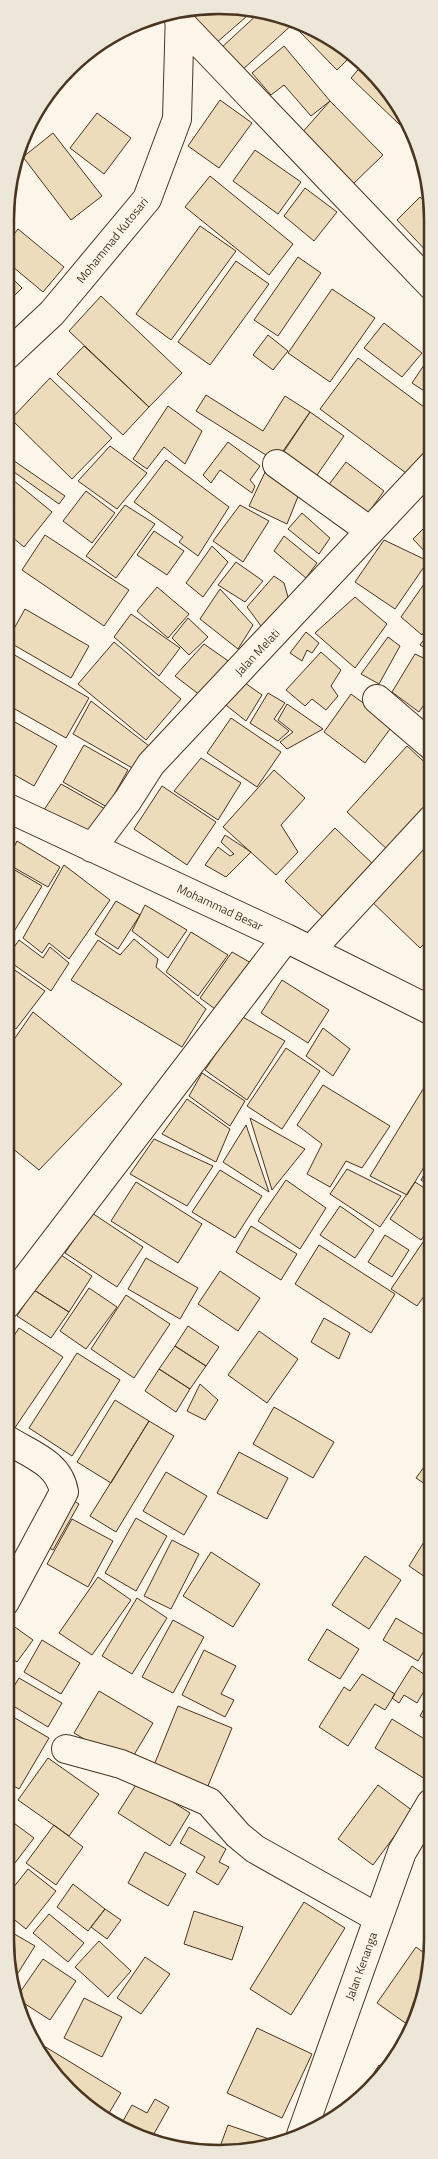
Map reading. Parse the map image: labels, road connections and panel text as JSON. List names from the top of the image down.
{
  "streets": {
    "street": [
      "Mohammad Kutosari",
      "Jalan Melati",
      "Mohammad Besar",
      "Jalan Kenanga"
    ]
  },
  "crossings": [
    ["Jalan Melati", "Mohammad Besar"]
  ]
}
